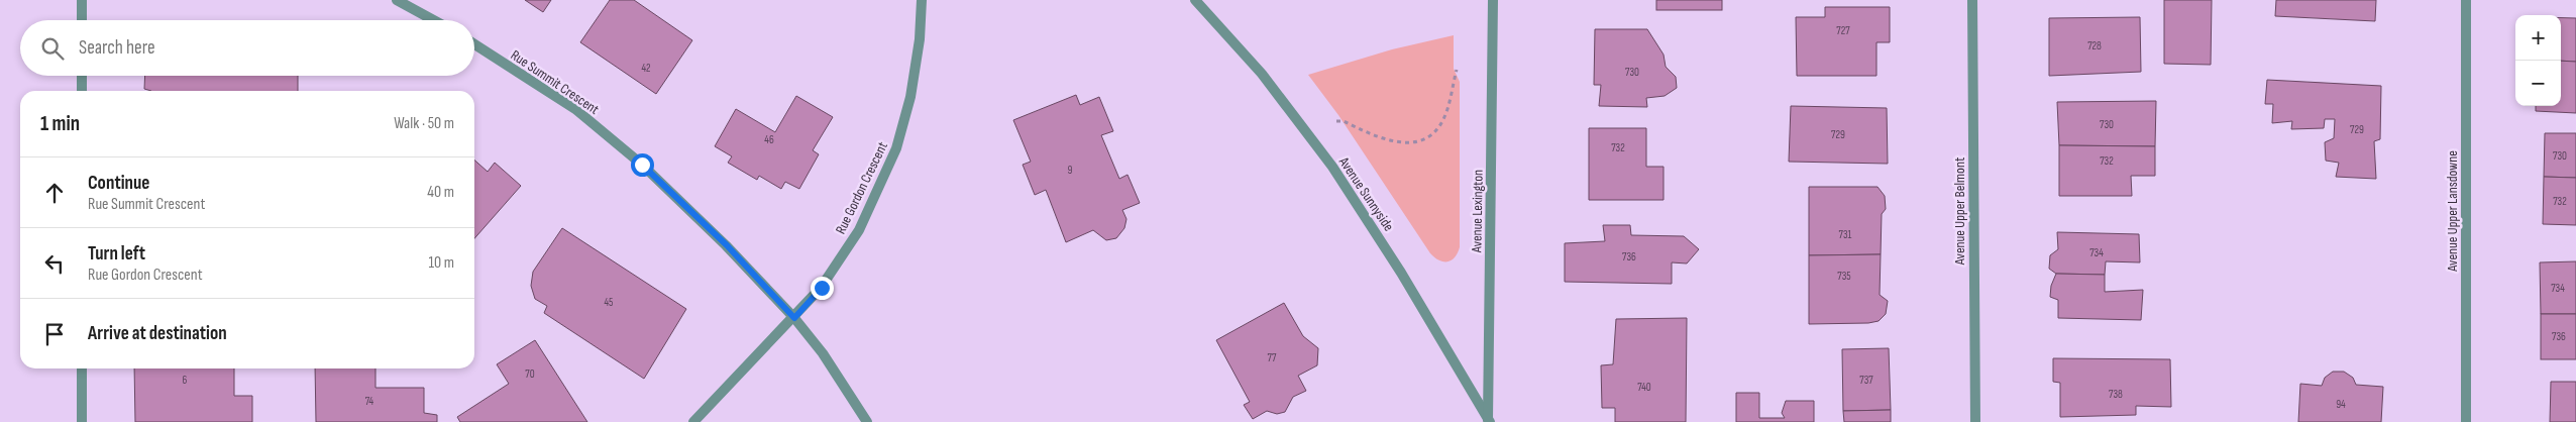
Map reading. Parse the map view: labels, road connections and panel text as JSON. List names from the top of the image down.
{
  "streets": {
    "street": [
      "Rue Summit Crescent",
      "Rue Gordon Crescent",
      "Avenue Sunnyside",
      "Avenue Lexington",
      "Avenue Upper Belmont",
      "Avenue Upper Lansdowne"
    ]
  },
  "crossings": [
    ["Rue Summit Crescent", "Rue Gordon Crescent"],
    ["Avenue Sunnyside", "Avenue Lexington"]
  ],
  "house_numbers": [
    "727",
    "728",
    "42",
    "730",
    "730",
    "729",
    "729",
    "46",
    "732",
    "730",
    "732",
    "9",
    "732",
    "731",
    "734",
    "736",
    "735",
    "734",
    "45",
    "736",
    "77",
    "70",
    "6",
    "737",
    "740",
    "738",
    "74",
    "94"
  ],
  "page": {
    "map_buttons": ["+", "−"],
    "search": "Search here",
    "heading": ["1 min", "Walk · 50 m"],
    "list": [
      ["Continue", "Rue Summit Crescent", "40 m"],
      ["Turn left", "Rue Gordon Crescent", "10 m"],
      "Arrive at destination"
    ]
  }
}
